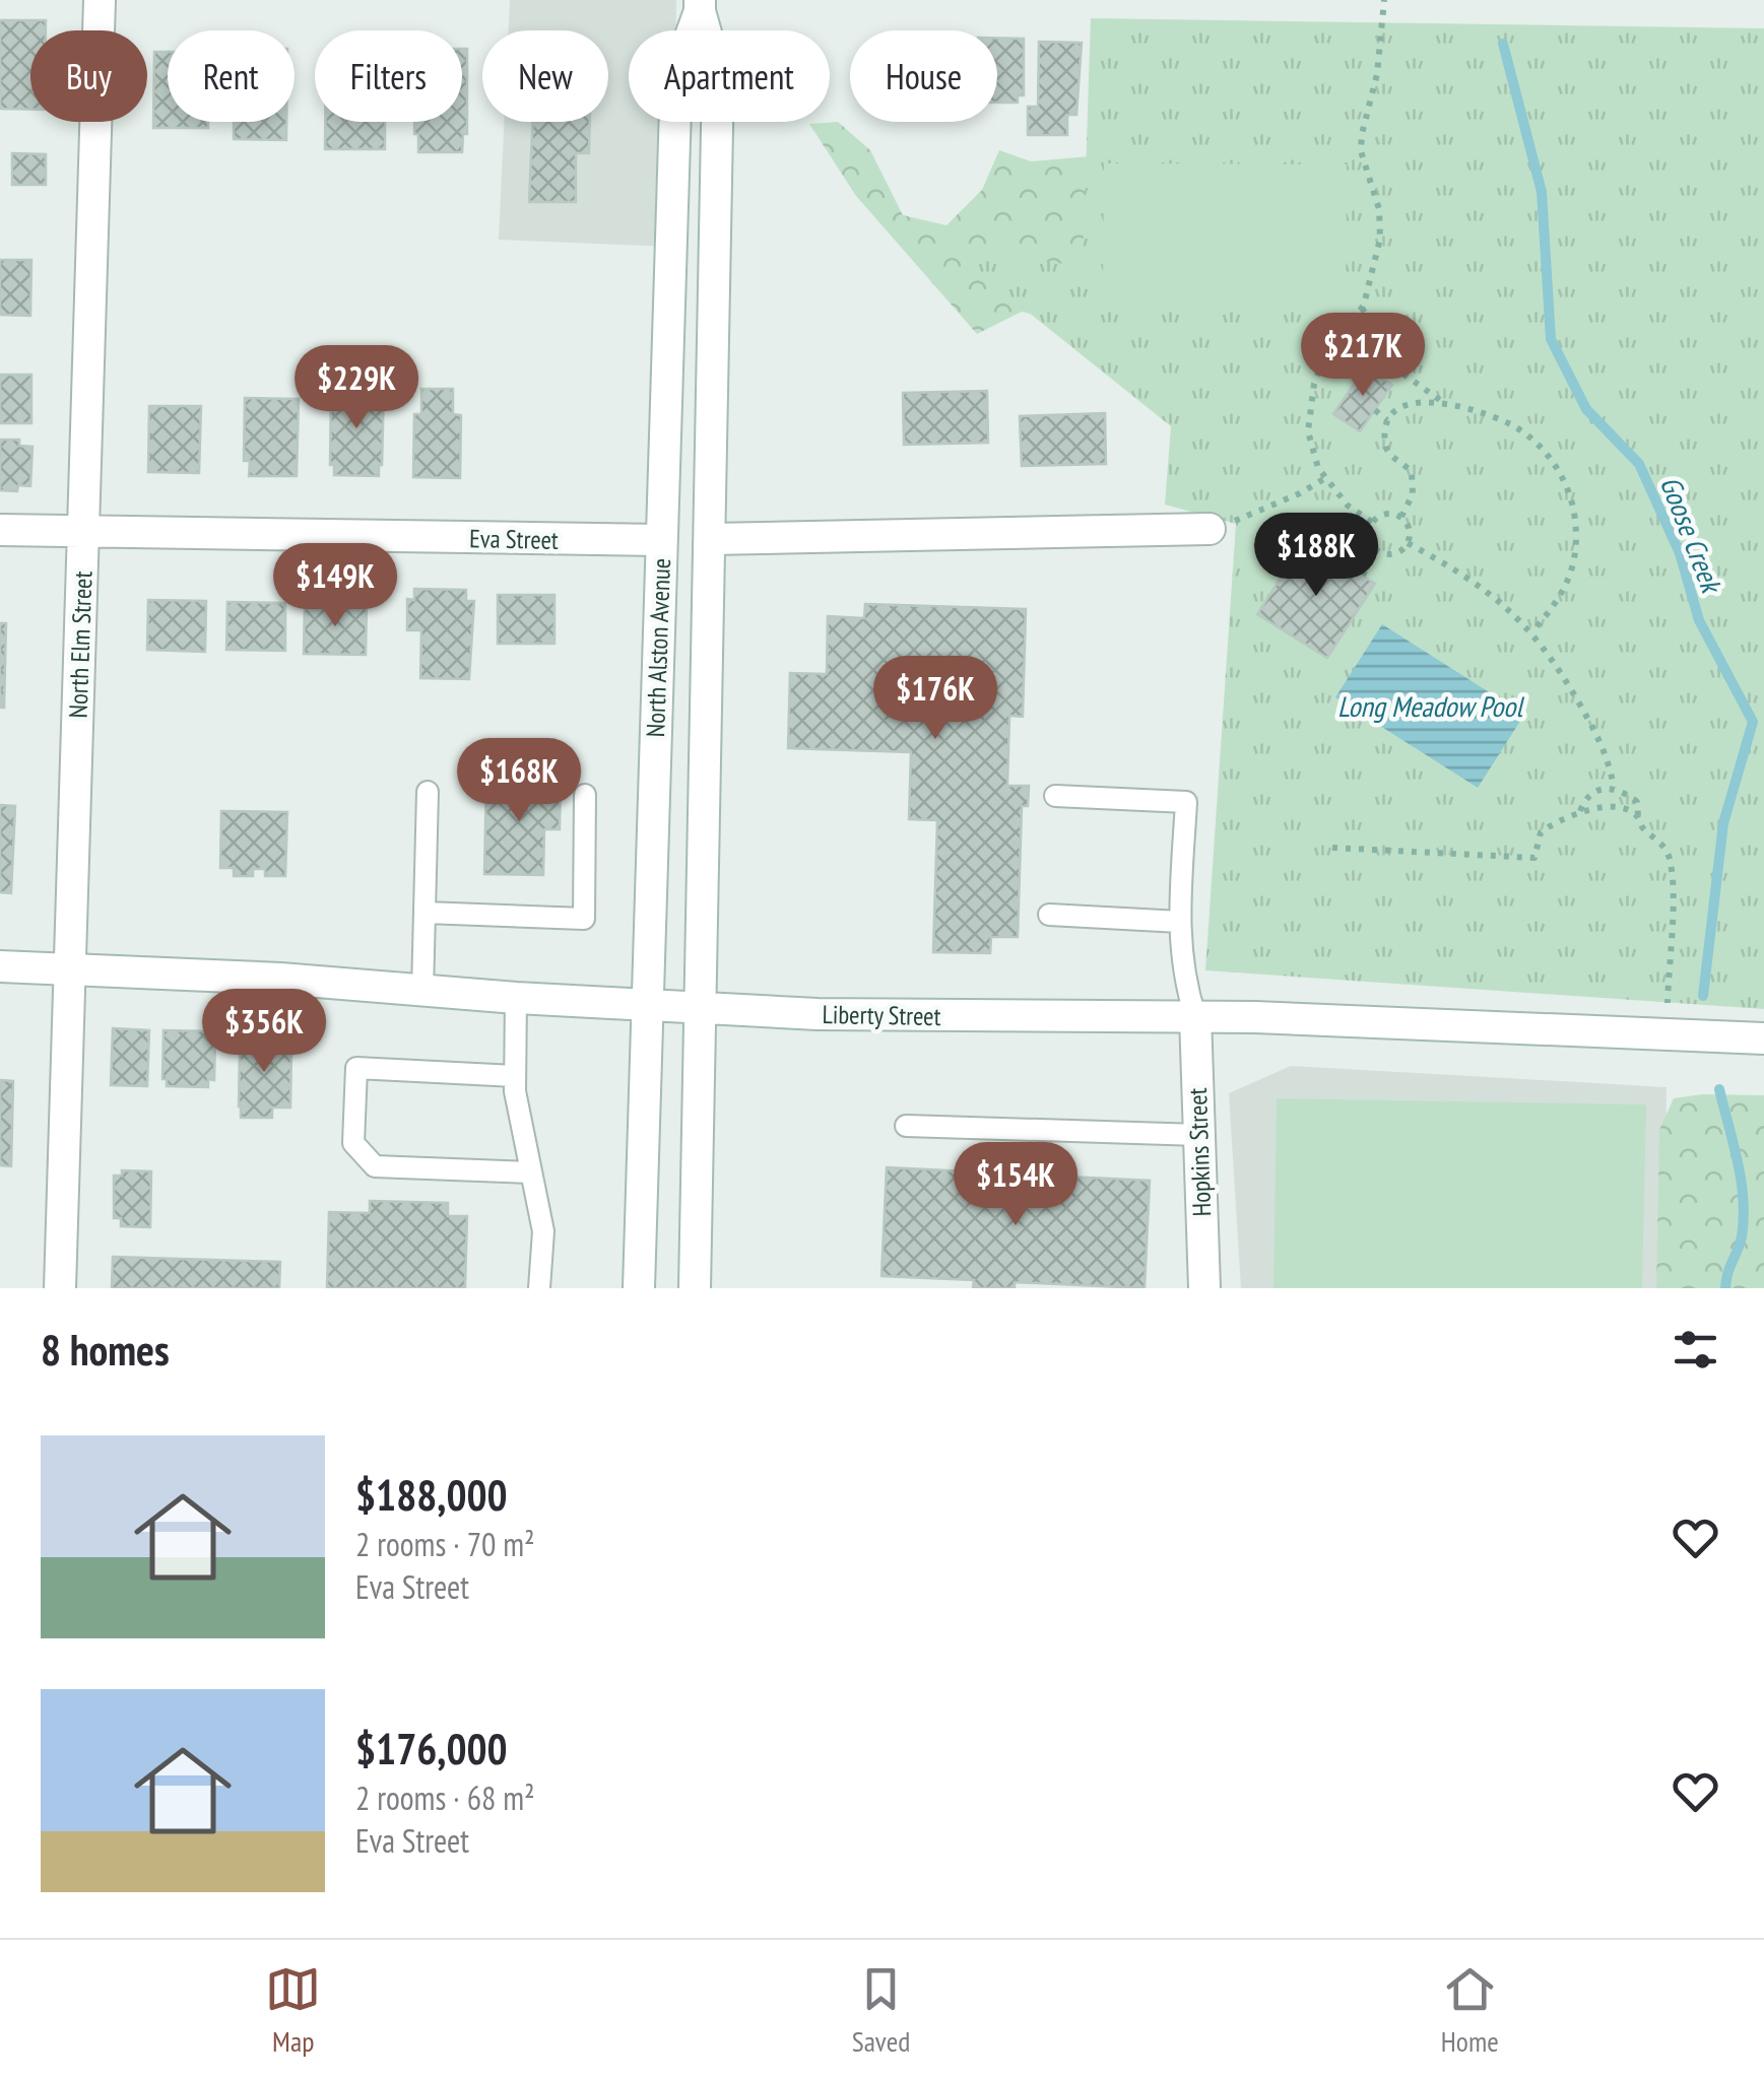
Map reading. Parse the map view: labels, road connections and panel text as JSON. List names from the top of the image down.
{
  "streets": {
    "street": [
      "Eva Street",
      "North Elm Street",
      "North Alston Avenue",
      "Liberty Street",
      "Hopkins Street"
    ]
  },
  "crossings": [
    ["Eva Street", "North Elm Street"],
    ["Eva Street", "North Alston Avenue"],
    ["North Elm Street", "Liberty Street"],
    ["North Alston Avenue", "Liberty Street"],
    ["Liberty Street", "Hopkins Street"]
  ],
  "water": ["Goose Creek", "Long Meadow Pool"],
  "page": {
    "chip": [
      "Buy",
      "Rent",
      "Filters",
      "New",
      "Apartment",
      "House"
    ],
    "price": [
      "$217K",
      "$229K",
      "$188K",
      "$149K",
      "$176K",
      "$168K",
      "$356K",
      "$154K"
    ],
    "heading": "8 homes",
    "list": [
      {
        "name": "$188,000",
        "note": "2 rooms · 70 m² · Eva Street"
      },
      {
        "name": "$176,000",
        "note": "2 rooms · 68 m² · Eva Street"
      }
    ],
    "tabs": ["Map", "Saved", "Home"]
  }
}
